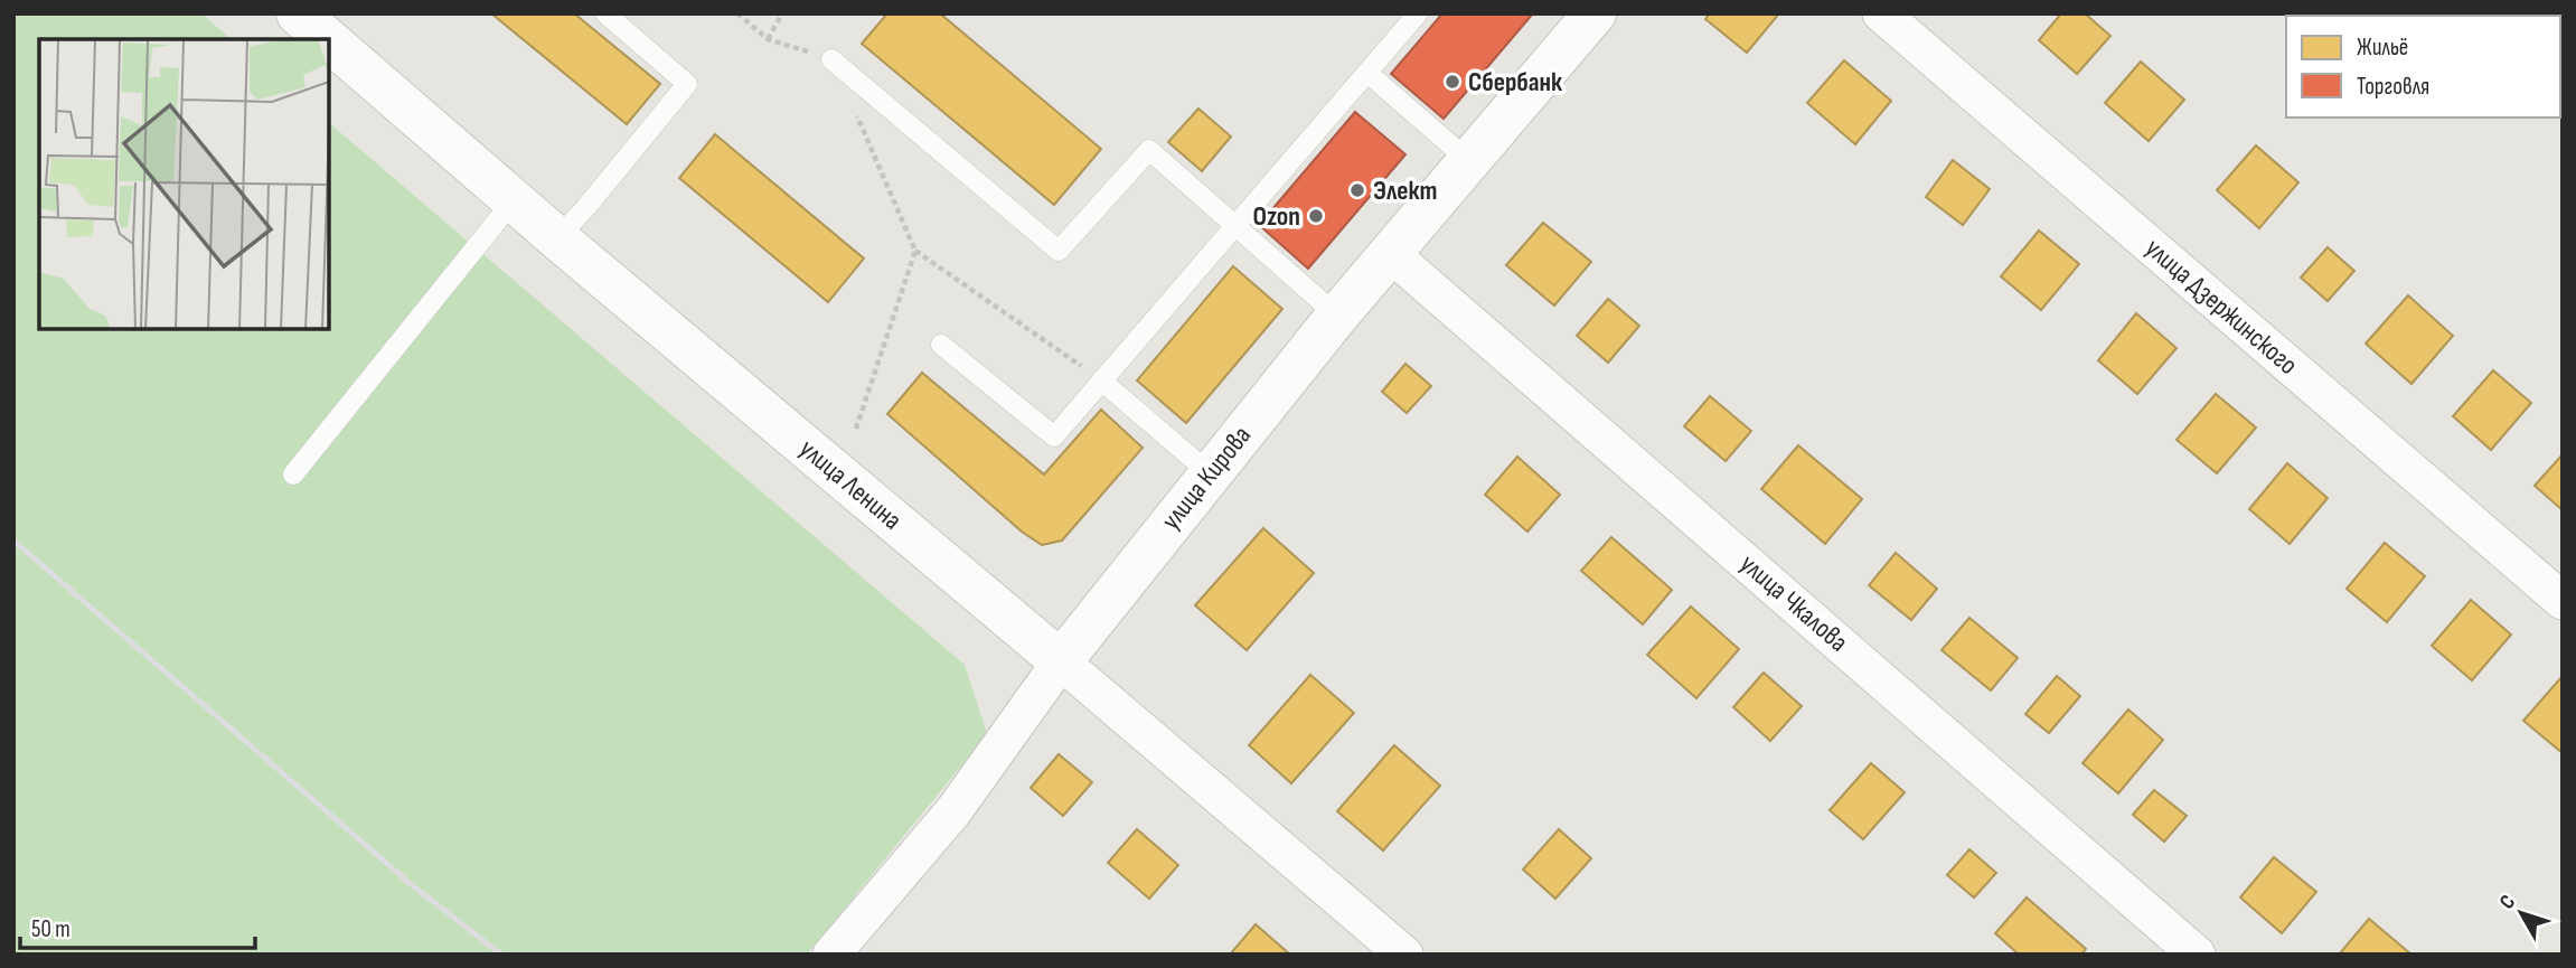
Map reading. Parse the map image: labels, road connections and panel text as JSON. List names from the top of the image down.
{
  "streets": {
    "street": [
      "улица Дзержинского",
      "улица Кирова",
      "улица Ленина",
      "улица Чкалова"
    ]
  },
  "crossings": [
    ["улица Кирова", "улица Ленина"],
    ["улица Кирова", "улица Чкалова"]
  ],
  "places": ["Сбербанк", "Элект", "Ozon"],
  "legend": ["Жильё", "Торговля"],
  "scale_bar": "50 m",
  "north": "top left"
}
